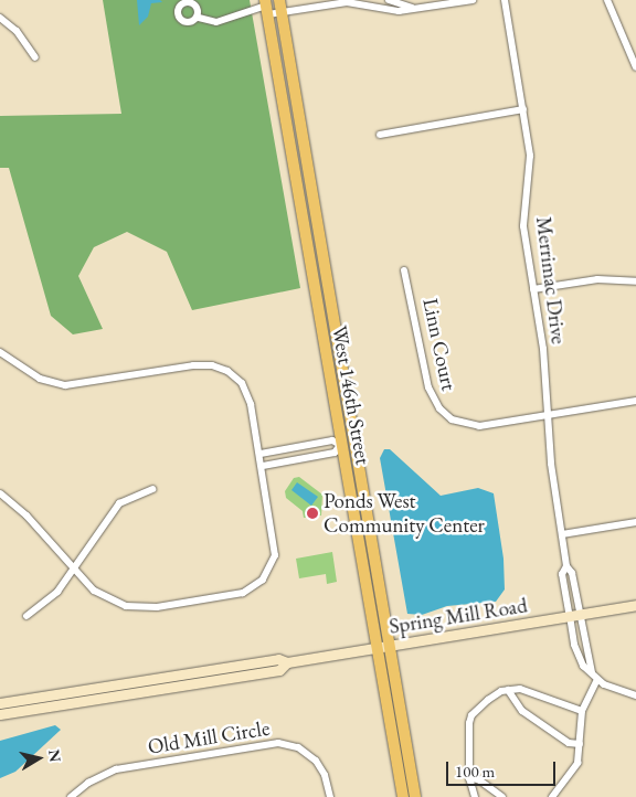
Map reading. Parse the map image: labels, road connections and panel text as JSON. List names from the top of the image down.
{
  "streets": {
    "main road": ["West 146th Street"],
    "street": [
      "Merrimac Drive",
      "Linn Court",
      "Spring Mill Road",
      "Old Mill Circle"
    ]
  },
  "crossings": [
    ["Merrimac Drive", "Linn Court"],
    ["Merrimac Drive", "Spring Mill Road"],
    ["West 146th Street", "Spring Mill Road"]
  ],
  "places": ["Ponds West Community Center"],
  "scale_bar": "100 m",
  "north": "right"
}
